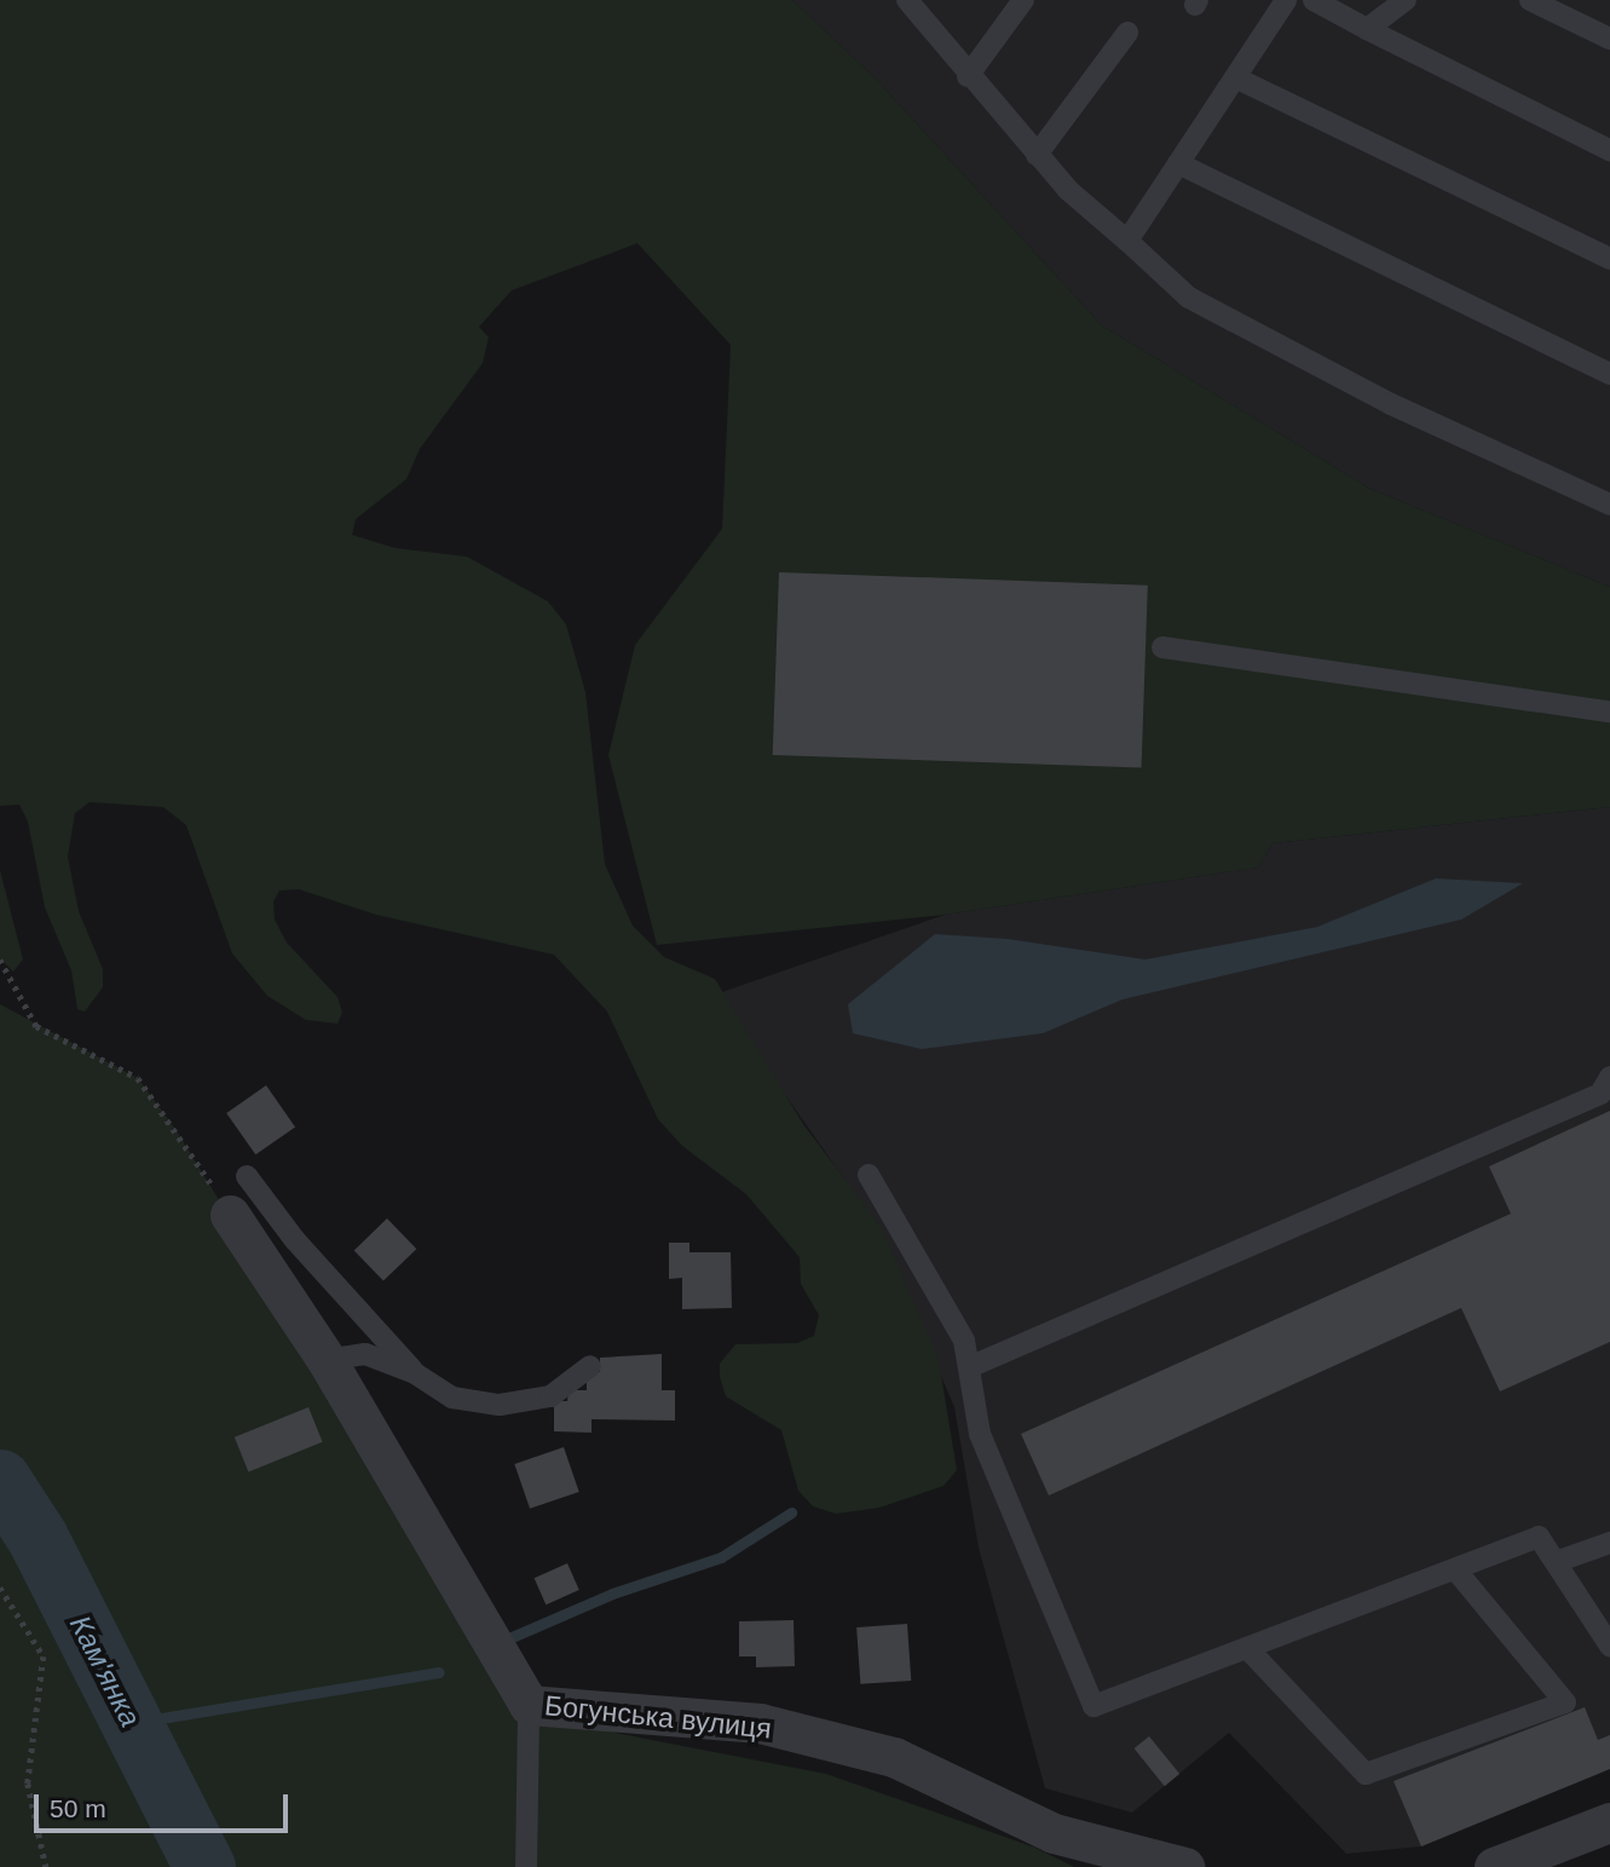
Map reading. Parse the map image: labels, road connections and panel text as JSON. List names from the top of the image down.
{
  "streets": {
    "street": ["Богунська вулиця"]
  },
  "water": ["Кам'янка"],
  "scale_bar": "50 m"
}
